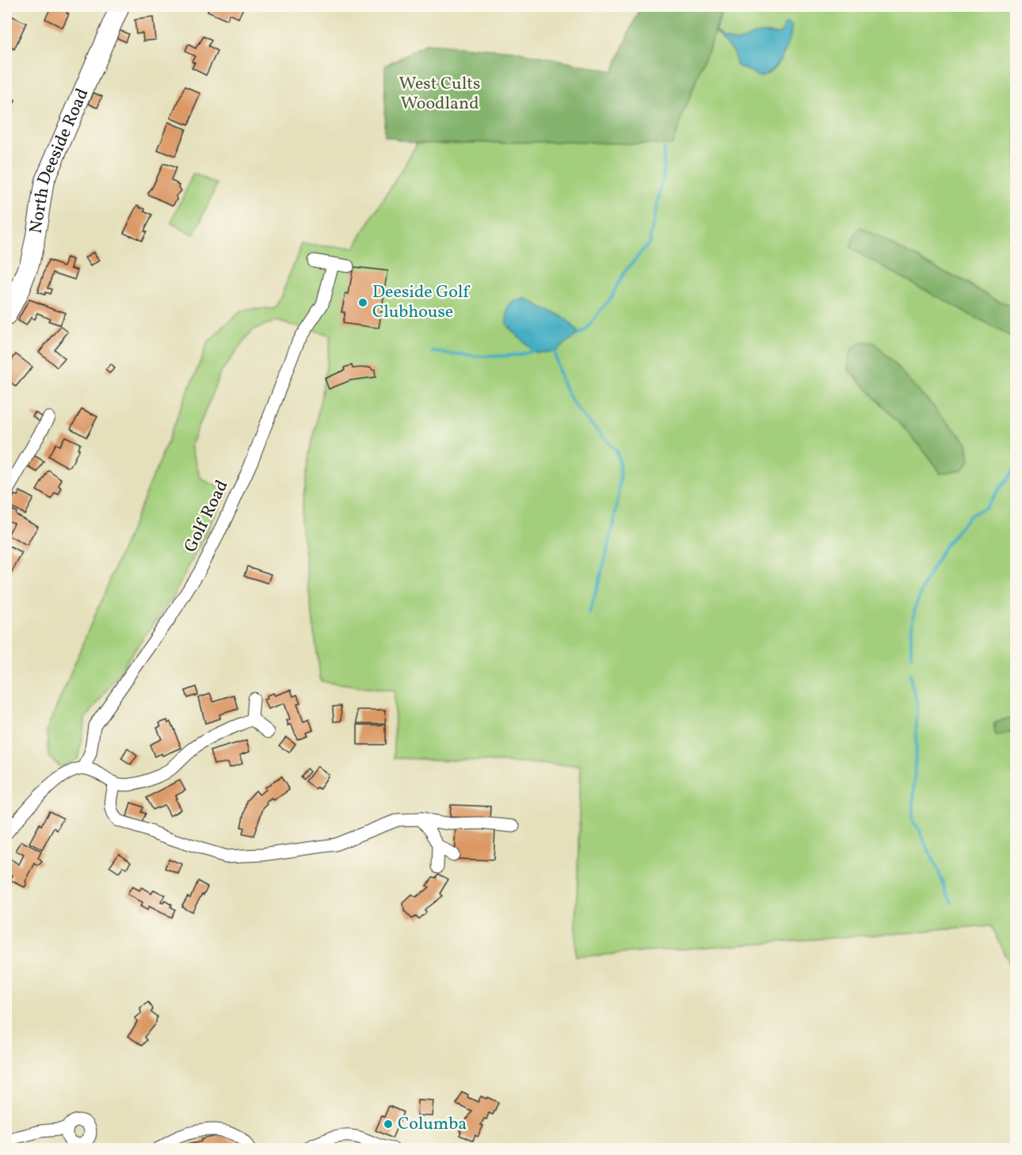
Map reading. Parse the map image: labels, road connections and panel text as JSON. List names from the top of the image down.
{
  "streets": {
    "main road": ["North Deeside Road"],
    "street": ["Golf Road"]
  },
  "parks": ["West Cults Woodland"],
  "places": ["Deeside Golf Clubhouse", "Columba"]
}
